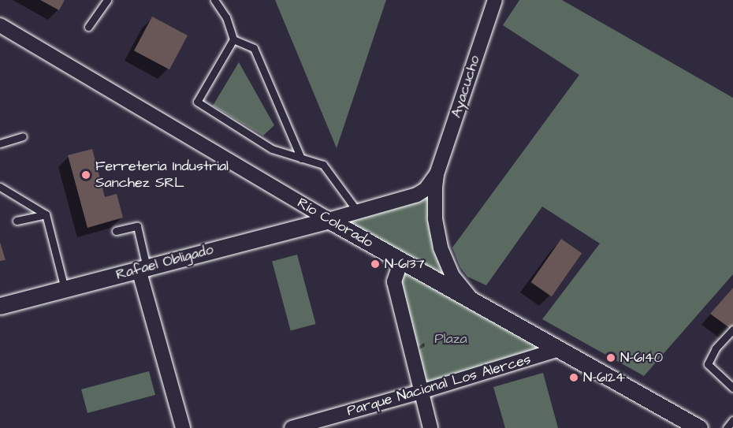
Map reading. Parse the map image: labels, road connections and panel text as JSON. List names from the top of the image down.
{
  "streets": {
    "street": [
      "Ayacucho",
      "Río Colorado",
      "Rafael Obligado",
      "Parque Nacional Los Alerces"
    ]
  },
  "crossings": [
    ["Ayacucho", "Río Colorado"],
    ["Ayacucho", "Rafael Obligado"],
    ["Río Colorado", "Rafael Obligado"],
    ["Río Colorado", "Parque Nacional Los Alerces"]
  ],
  "parks": ["Plaza"],
  "places": [
    "Ferreteria Industrial Sanchez SRL",
    "N-6137",
    "N-6140",
    "N-6124"
  ]
}
